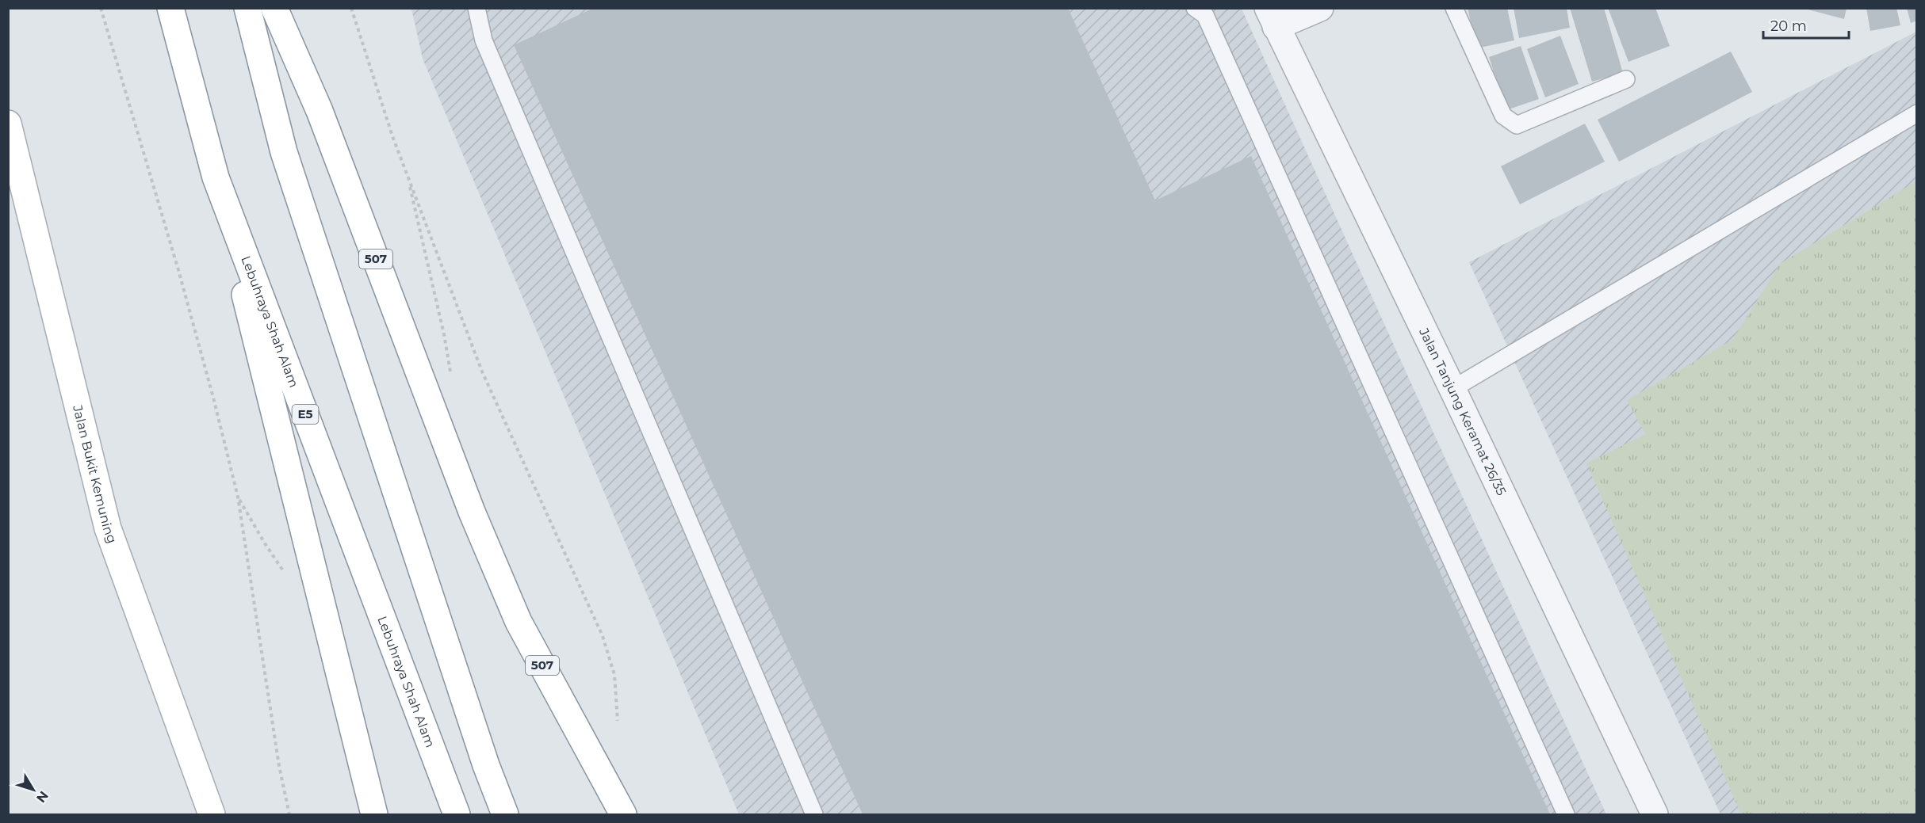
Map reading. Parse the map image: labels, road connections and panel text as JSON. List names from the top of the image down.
{
  "streets": {
    "main road": [
      "507",
      "Lebuhraya Shah Alam",
      "E5",
      "Jalan Bukit Kemuning"
    ],
    "street": ["Jalan Tanjung Keramat 26/35"]
  },
  "scale_bar": "20 m",
  "north": "bottom right"
}
